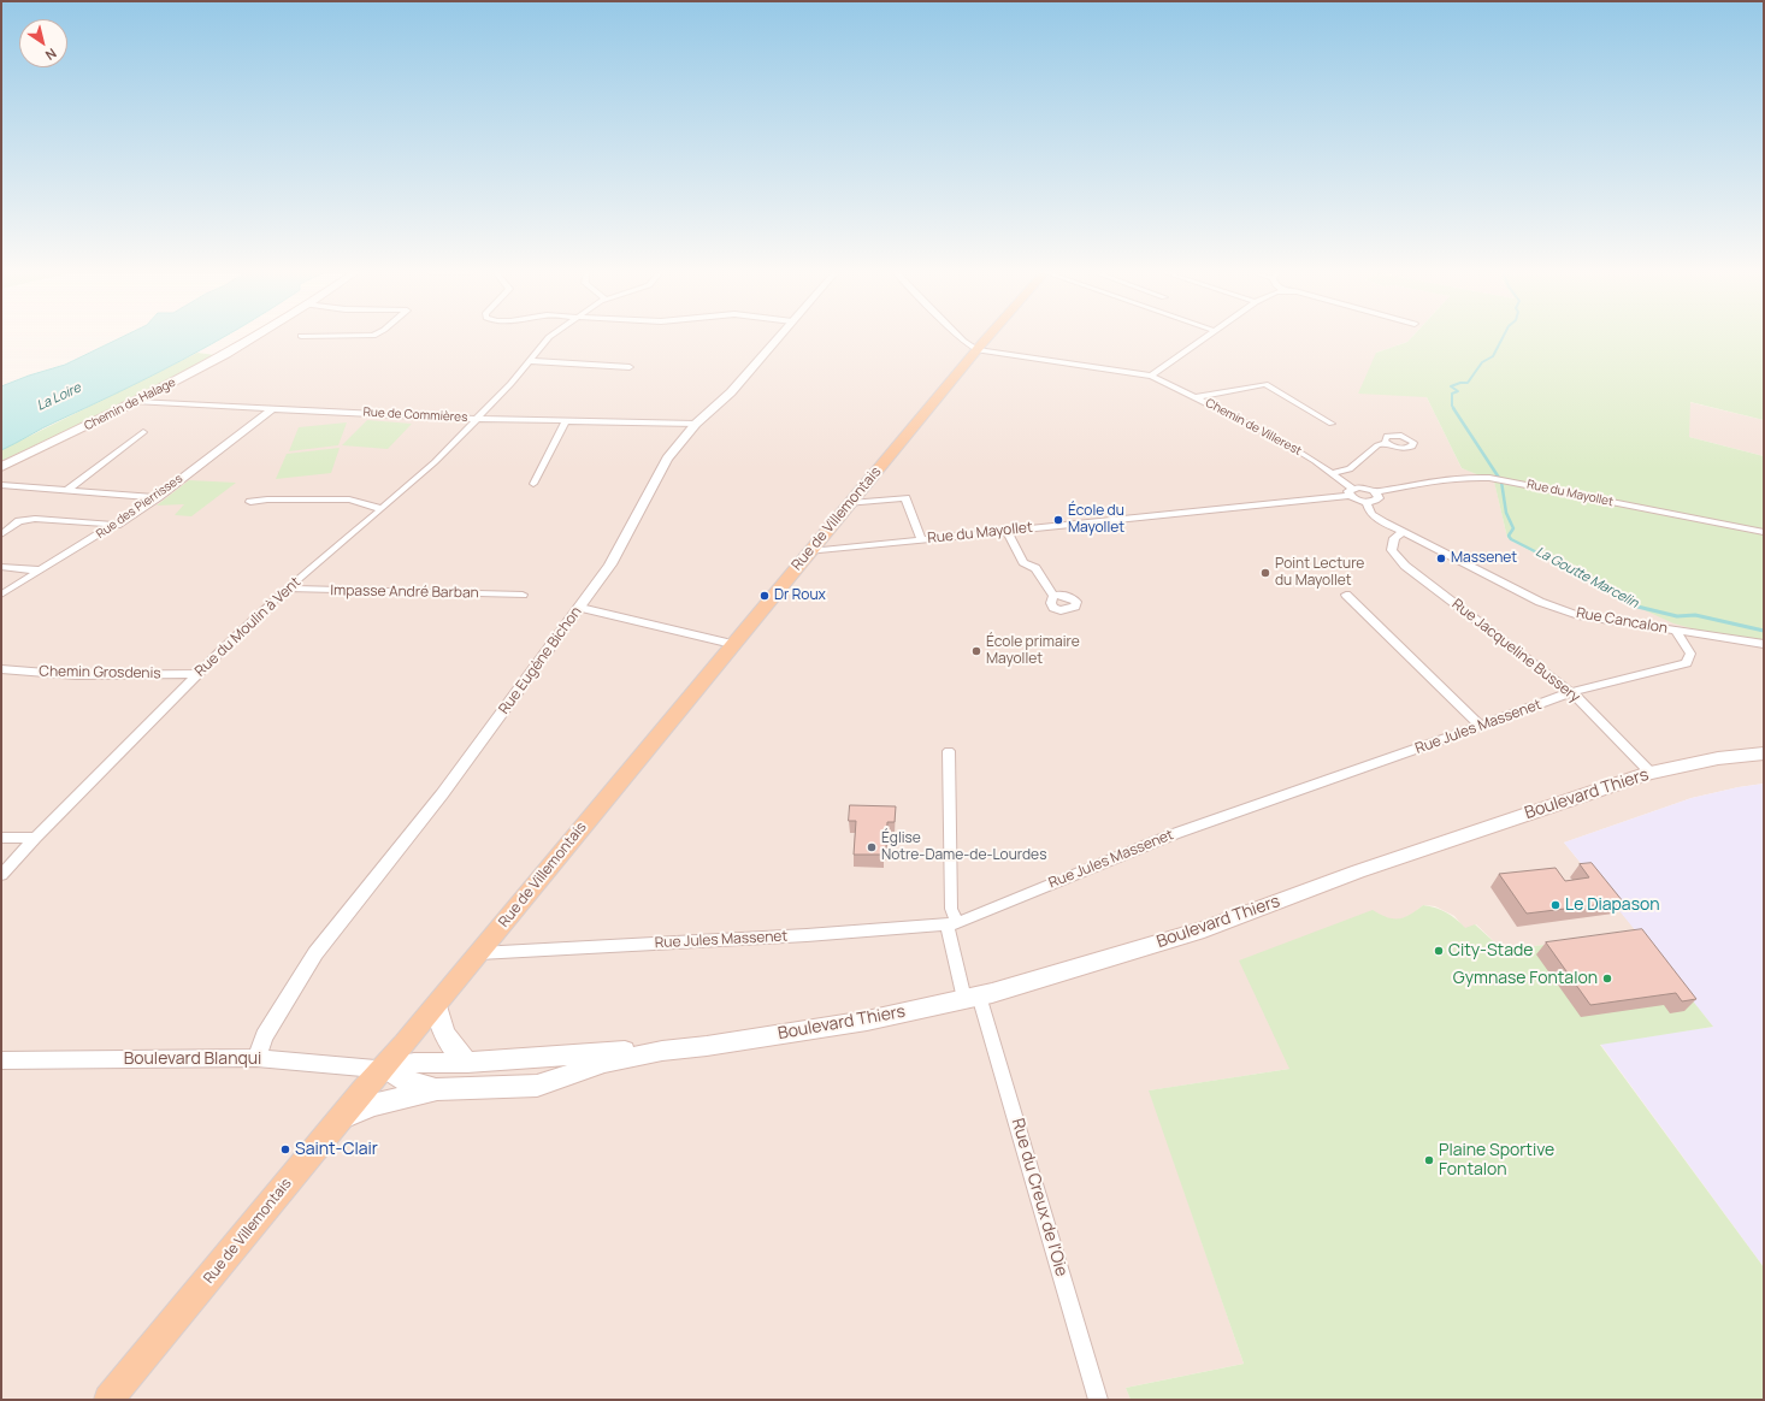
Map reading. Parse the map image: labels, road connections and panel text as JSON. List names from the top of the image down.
{
  "streets": {
    "main road": ["Chemin de Halage", "Rue de Villemontais", "Boulevard Thiers"],
    "street": [
      "Rue de Commières",
      "Chemin de Villerest",
      "Rue du Mayollet",
      "Rue des Pierrisses",
      "Impasse André Barban",
      "Rue Cancalon",
      "Rue du Moulin à Vent",
      "Rue Jacqueline Bussery",
      "Rue Eugène Bichon",
      "Chemin Grosdenis",
      "Rue Jules Massenet",
      "Boulevard Blanqui",
      "Rue du Creux de l'Oie"
    ]
  },
  "crossings": [
    ["Chemin de Halage", "Rue de Commières"],
    ["Rue de Commières", "Rue des Pierrisses"],
    ["Rue de Commières", "Rue du Moulin à Vent"],
    ["Rue de Commières", "Rue Eugène Bichon"],
    ["Chemin de Villerest", "Rue du Mayollet"],
    ["Chemin de Villerest", "Rue de Villemontais"],
    ["Rue du Mayollet", "Rue de Villemontais"],
    ["Rue de Villemontais", "Rue Jules Massenet"],
    ["Rue de Villemontais", "Boulevard Thiers"],
    ["Rue de Villemontais", "Boulevard Blanqui"],
    ["Impasse André Barban", "Rue du Moulin à Vent"],
    ["Rue Cancalon", "Rue Jacqueline Bussery"],
    ["Rue Cancalon", "Rue Jules Massenet"],
    ["Rue du Moulin à Vent", "Chemin Grosdenis"],
    ["Rue Jacqueline Bussery", "Rue Jules Massenet"],
    ["Rue Jacqueline Bussery", "Boulevard Thiers"],
    ["Rue Eugène Bichon", "Boulevard Blanqui"],
    ["Rue Jules Massenet", "Rue du Creux de l'Oie"],
    ["Boulevard Thiers", "Boulevard Blanqui"],
    ["Boulevard Thiers", "Rue du Creux de l'Oie"]
  ],
  "water": ["La Loire", "La Goutte Marcelin"],
  "places": [
    "École du Mayollet",
    "Massenet",
    "Point Lecture du Mayollet",
    "Dr Roux",
    "École primaire Mayollet",
    "Église Notre-Dame-de-Lourdes",
    "Le Diapason",
    "City-Stade",
    "Gymnase Fontalon",
    "Saint-Clair",
    "Plaine Sportive Fontalon"
  ],
  "north": "bottom right"
}
